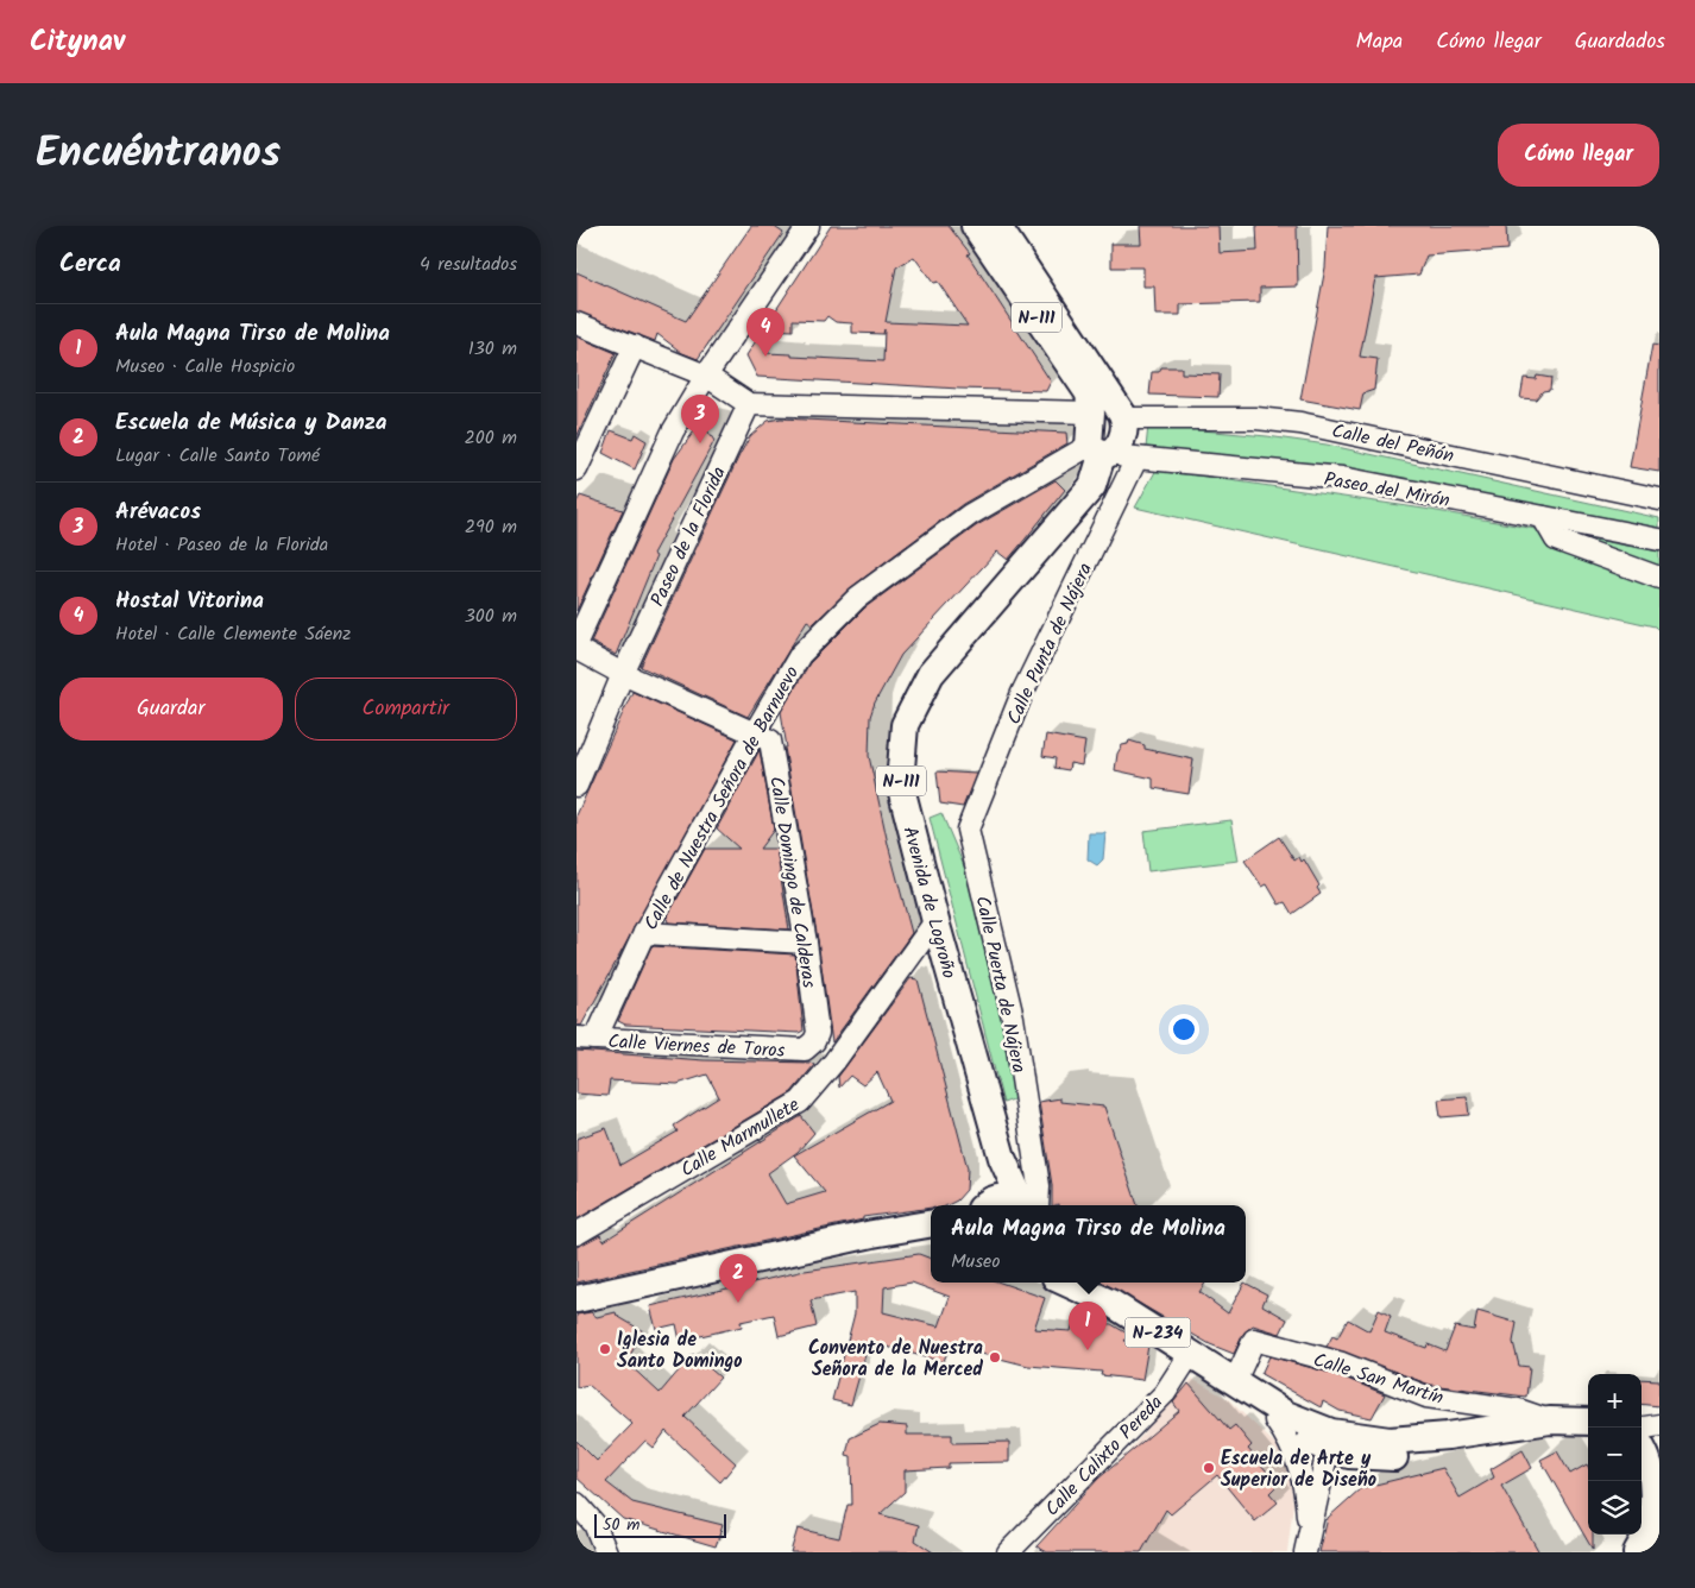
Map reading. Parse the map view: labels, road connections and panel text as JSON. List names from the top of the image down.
{
  "streets": {
    "main road": ["N-111", "Avenida de Logroño", "N-234"],
    "street": [
      "Calle del Peñón",
      "Paseo del Mirón",
      "Paseo de la Florida",
      "Calle Punta de Nájera",
      "Calle de Nuestra Señora de Barnuevo",
      "Calle Domingo de Calderas",
      "Calle Puerta de Nájera",
      "Calle Viernes de Toros",
      "Calle Marmullete",
      "Calle San Martín",
      "Calle Calixto Pereda"
    ]
  },
  "crossings": [
    ["N-111", "Calle del Peñón"],
    ["Paseo del Mirón", "Calle Punta de Nájera"],
    ["Paseo del Mirón", "Calle de Nuestra Señora de Barnuevo"],
    ["Paseo del Mirón", "Avenida de Logroño"],
    ["Calle Punta de Nájera", "Calle de Nuestra Señora de Barnuevo"],
    ["Calle Punta de Nájera", "Avenida de Logroño"],
    ["Calle Punta de Nájera", "Calle Puerta de Nájera"],
    ["Calle de Nuestra Señora de Barnuevo", "Calle Domingo de Calderas"],
    ["Calle de Nuestra Señora de Barnuevo", "Avenida de Logroño"],
    ["Calle de Nuestra Señora de Barnuevo", "Calle Viernes de Toros"],
    ["Calle Domingo de Calderas", "Calle Viernes de Toros"],
    ["Avenida de Logroño", "Calle Marmullete"],
    ["N-234", "Calle San Martín"],
    ["N-234", "Calle Calixto Pereda"]
  ],
  "places": ["Iglesia de Santo Domingo", "Convento de Nuestra Señora de la Merced", "Escuela de Arte y Superior de Diseño"],
  "scale_bar": "50 m",
  "page": {
    "header": "Citynav",
    "nav": ["Mapa", "Cómo llegar", "Guardados"],
    "title": "Encuéntranos",
    "buttons": [
      "Cómo llegar",
      ["Guardar", "Compartir"]
    ],
    "heading": ["Cerca", "4 resultados"],
    "list": [
      {
        "mark": "1",
        "name": "Aula Magna Tirso de Molina",
        "note": "Museo · Calle Hospicio",
        "value": "130 m"
      },
      {
        "mark": "2",
        "name": "Escuela de Música y Danza",
        "note": "Lugar · Calle Santo Tomé",
        "value": "200 m"
      },
      {
        "mark": "3",
        "name": "Arévacos",
        "note": "Hotel · Paseo de la Florida",
        "value": "290 m"
      },
      {
        "mark": "4",
        "name": "Hostal Vitorina",
        "note": "Hotel · Calle Clemente Sáenz",
        "value": "300 m"
      }
    ],
    "pins": [
      "4",
      "3",
      "2",
      "1"
    ],
    "popup": ["Aula Magna Tirso de Molina", "Museo"],
    "map_buttons": ["+", "−"],
    "scale": "50 m"
  }
}
